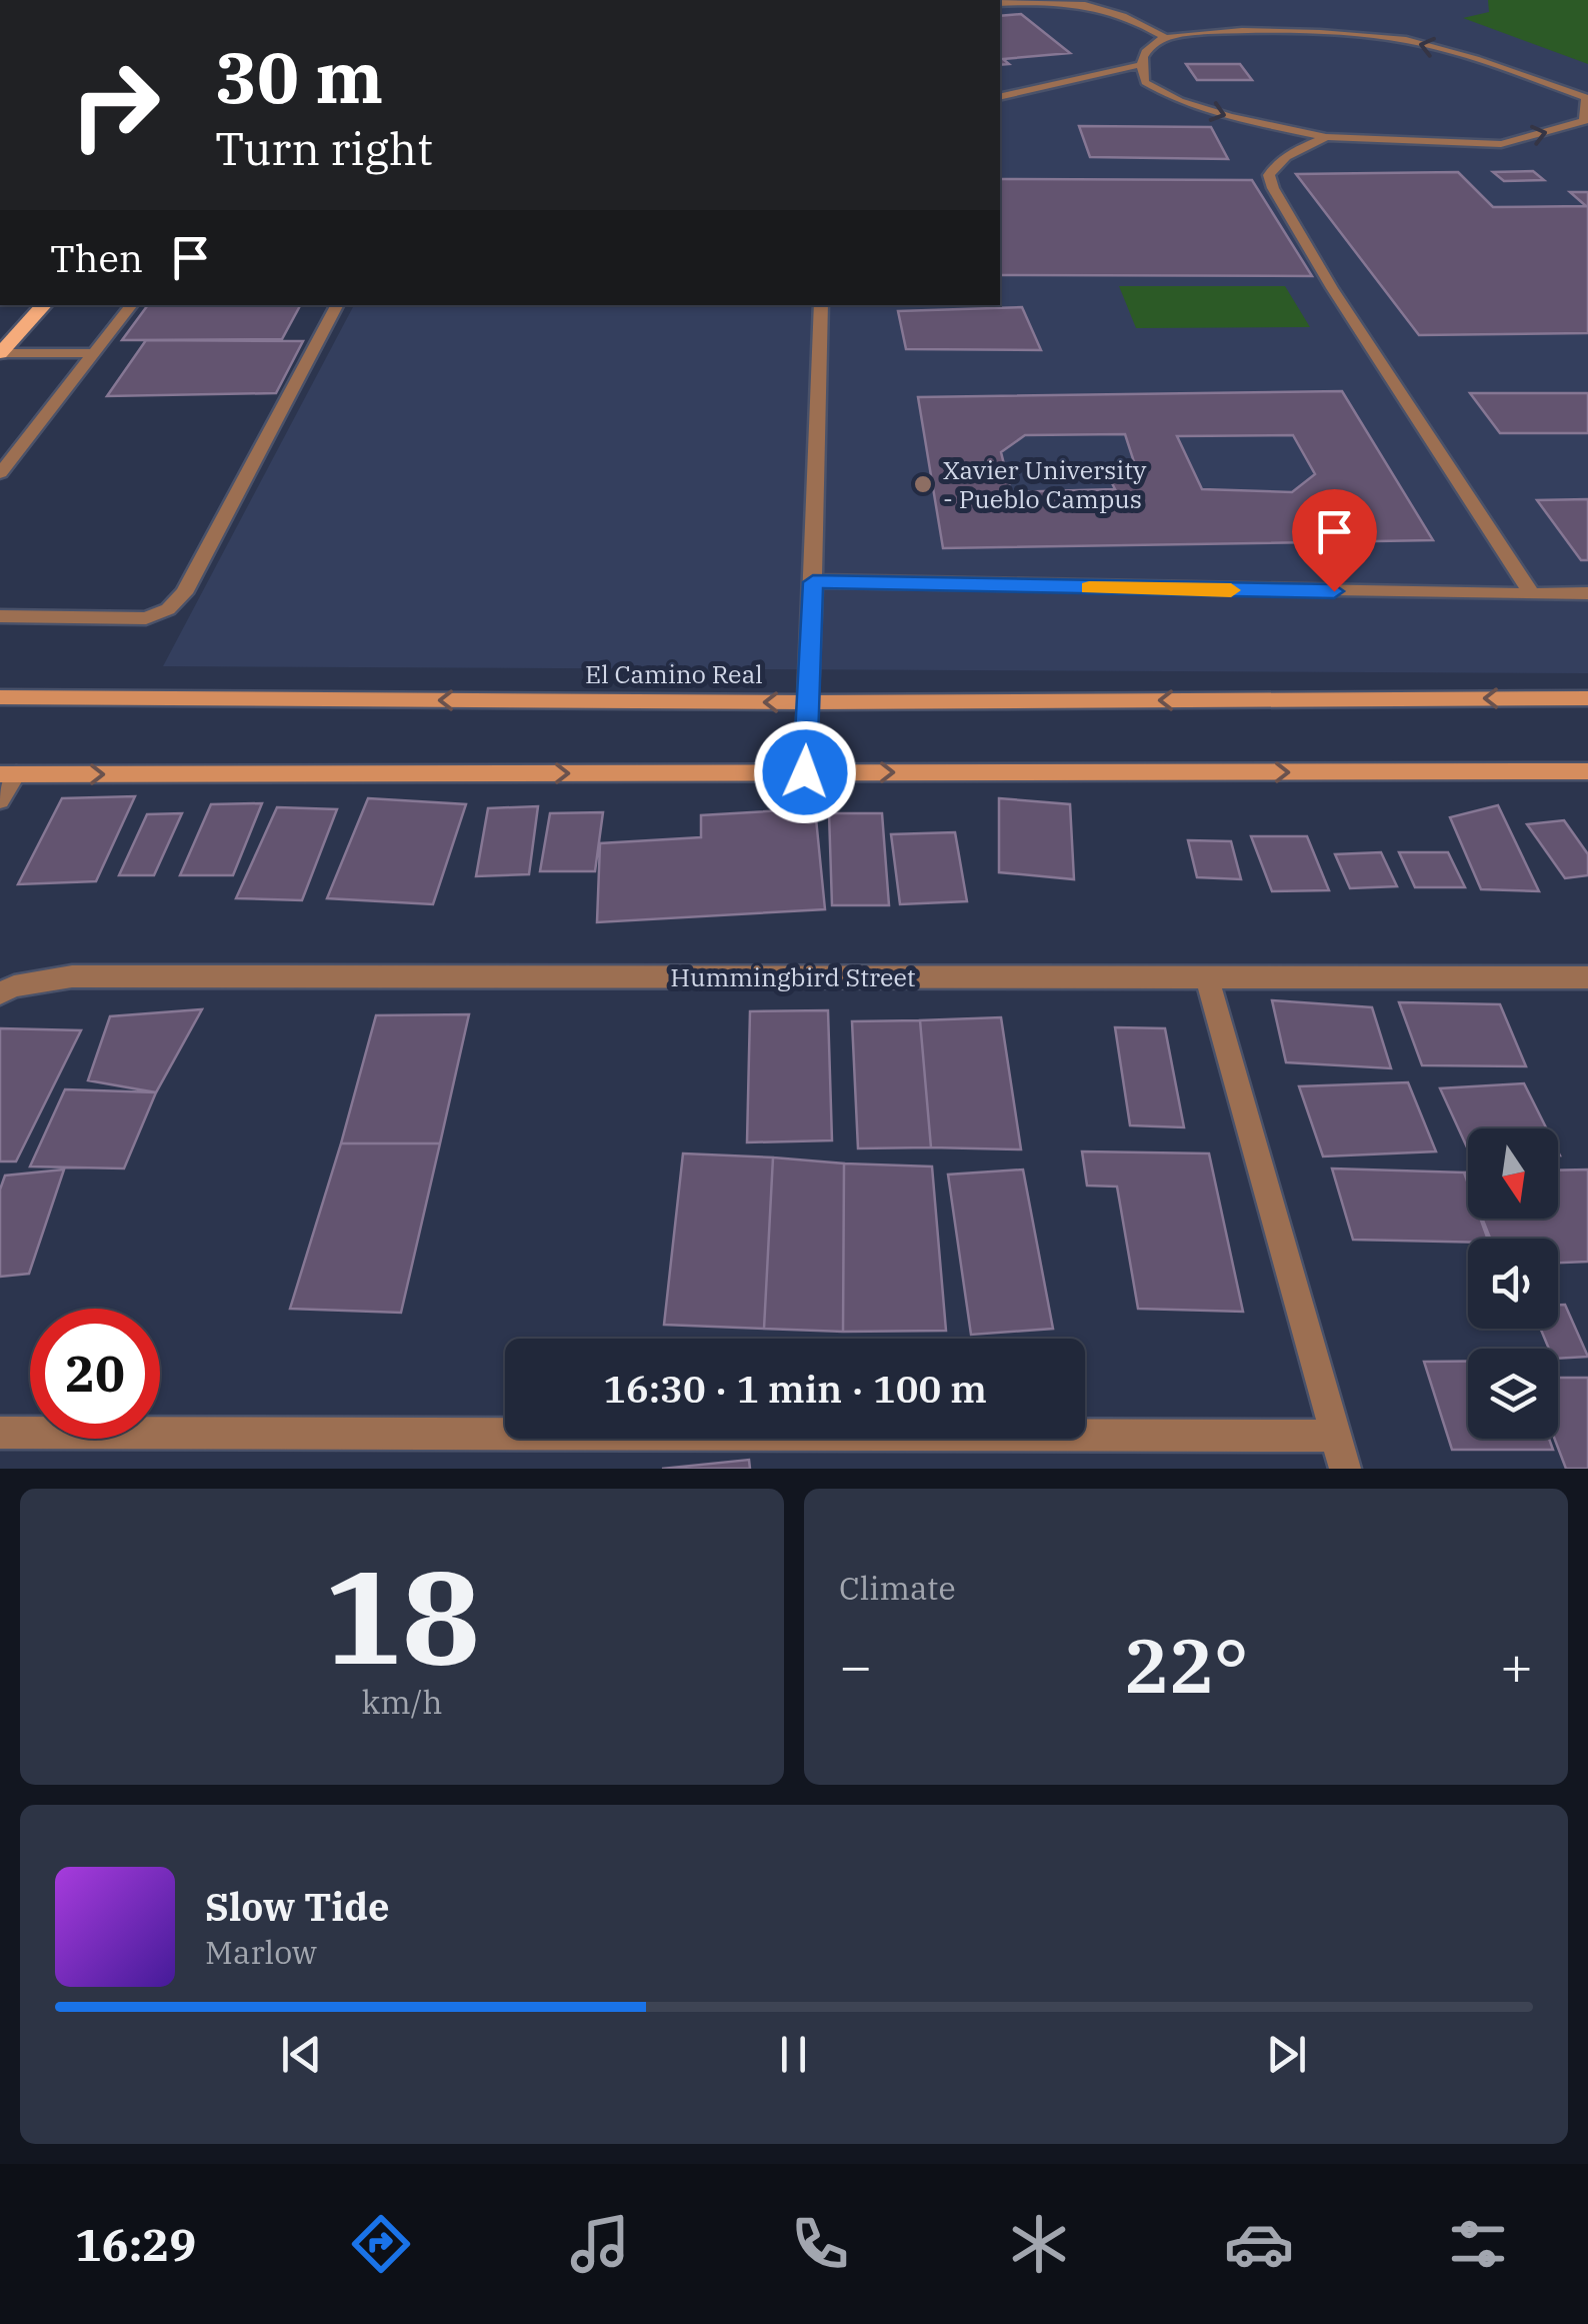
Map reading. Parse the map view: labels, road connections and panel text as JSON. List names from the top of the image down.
{
  "streets": {
    "street": ["El Camino Real", "Hummingbird Street"]
  },
  "places": ["Xavier University - Pueblo Campus"],
  "north": "bottom",
  "page": {
    "turn": ["30 m", "Turn right"],
    "then": "Then",
    "limit": "20",
    "trip": "16:30 · 1 min · 100 m",
    "tile": [
      ["18", "km/h"],
      "Climate"
    ],
    "heat": ["−", "22°", "+"],
    "song": ["Slow Tide", "Marlow"],
    "tabs": "16:29"
  }
}
